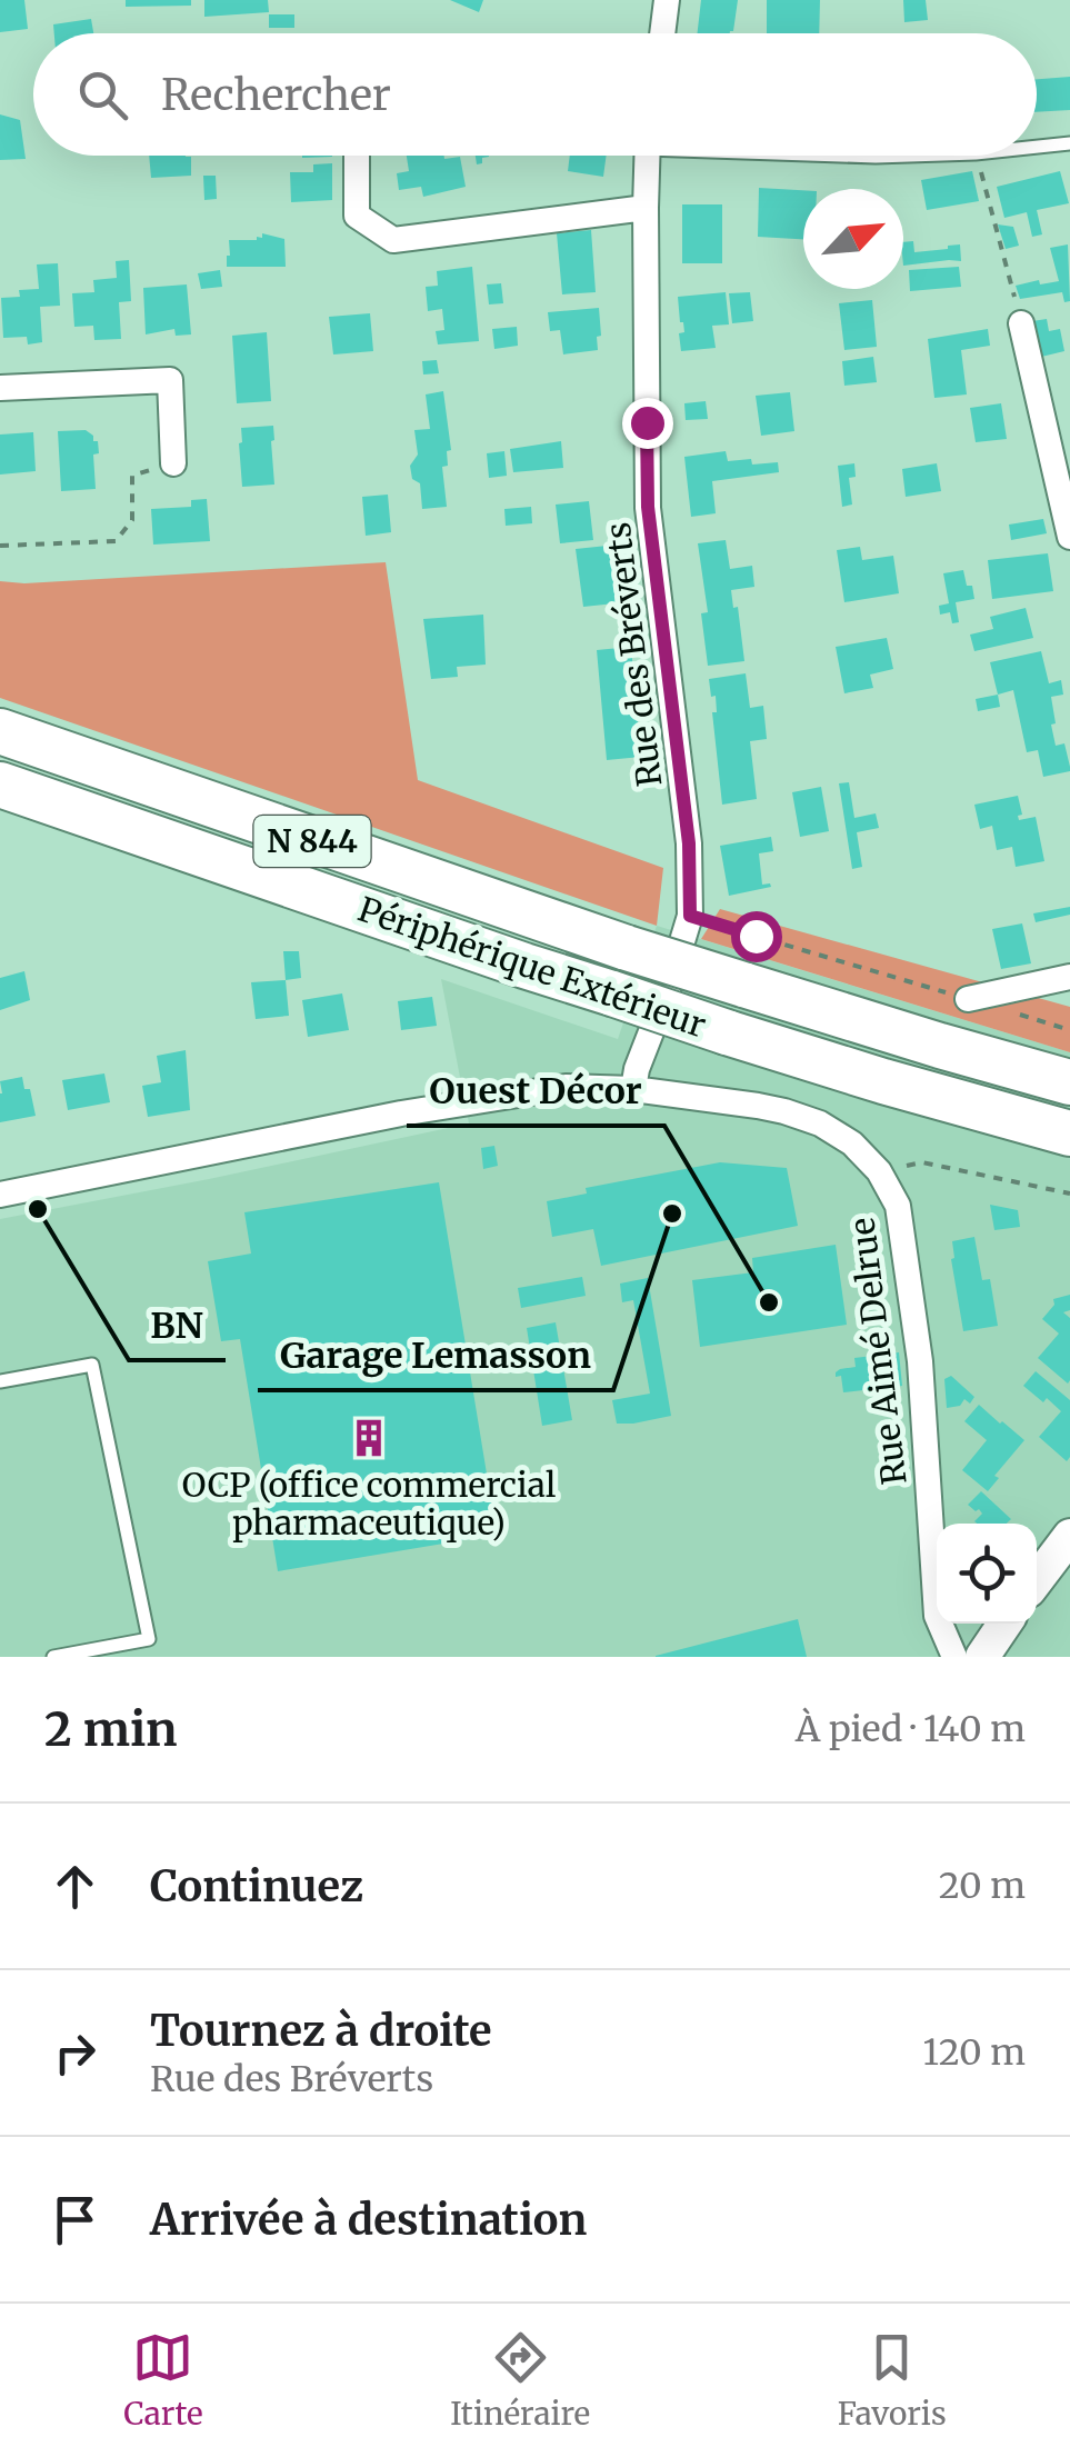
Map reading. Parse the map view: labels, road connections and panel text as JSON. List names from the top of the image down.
{
  "streets": {
    "highway": ["N 844", "Périphérique Extérieur"],
    "street": ["Rue des Bréverts", "Rue Aimé Delrue"]
  },
  "crossings": [
    ["Rue des Bréverts", "Rue Aimé Delrue"]
  ],
  "places": {
    "other": ["BN", "Garage Lemasson", "Ouest Décor"],
    "building": ["OCP (office commercial pharmaceutique)"]
  },
  "north": "top right",
  "page": {
    "search": "Rechercher",
    "heading": ["2 min", "À pied · 140 m"],
    "list": [
      ["Continuez", "20 m"],
      ["Tournez à droite", "Rue des Bréverts", "120 m"],
      "Arrivée à destination"
    ],
    "nav": ["Carte", "Itinéraire", "Favoris"]
  }
}
